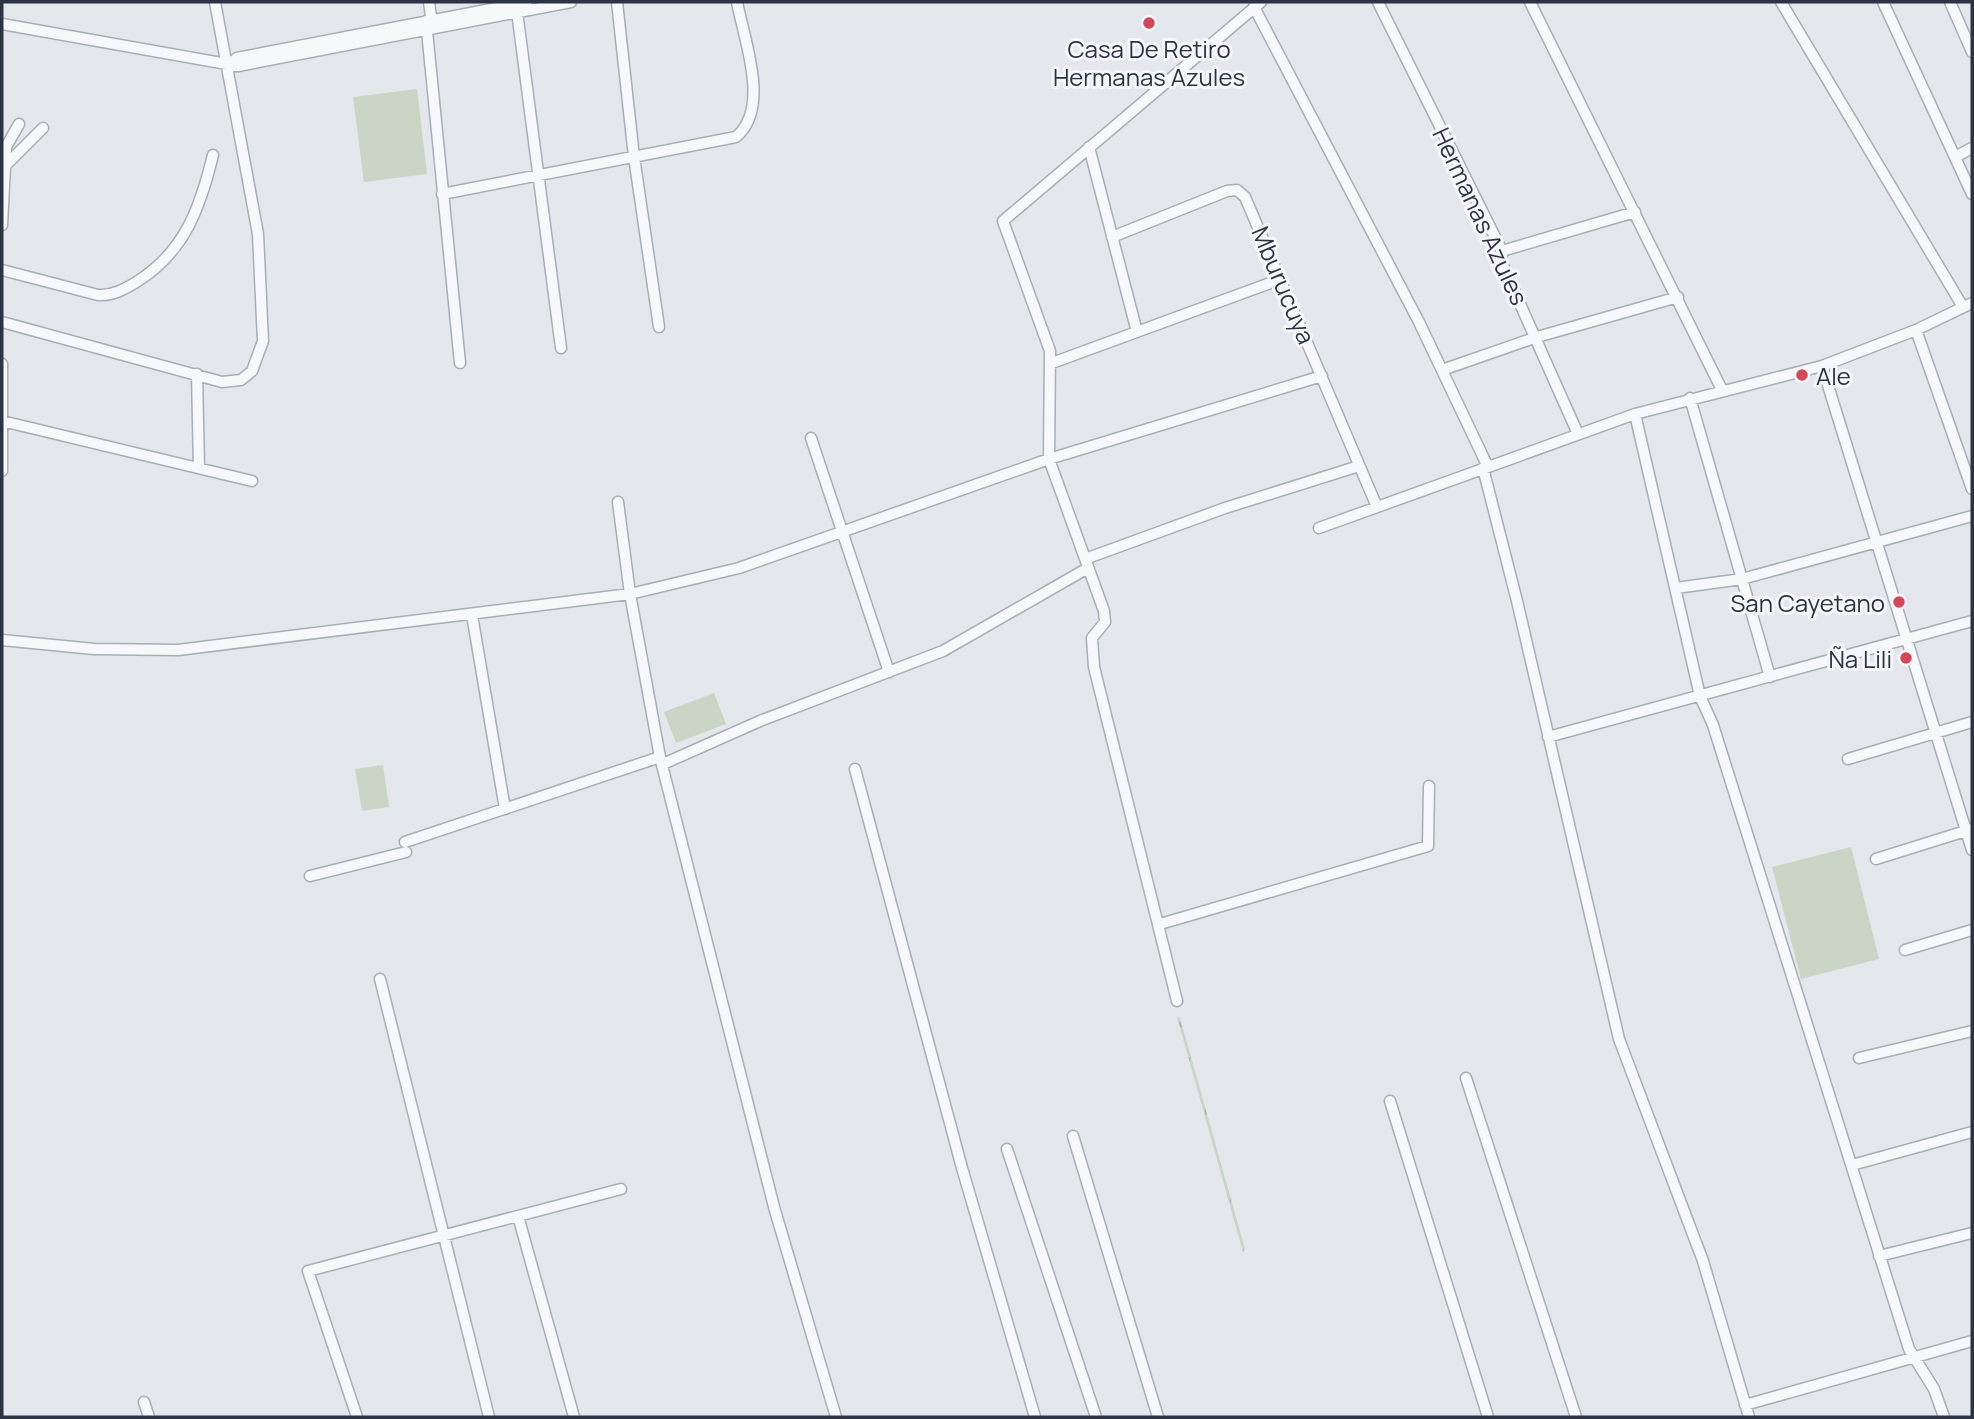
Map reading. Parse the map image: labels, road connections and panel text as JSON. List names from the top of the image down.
{
  "streets": {
    "street": ["Hermanas Azules", "Mburucuya"]
  },
  "places": [
    "Casa De Retiro Hermanas Azules",
    "Ale",
    "San Cayetano",
    "Ña Lili"
  ]
}
